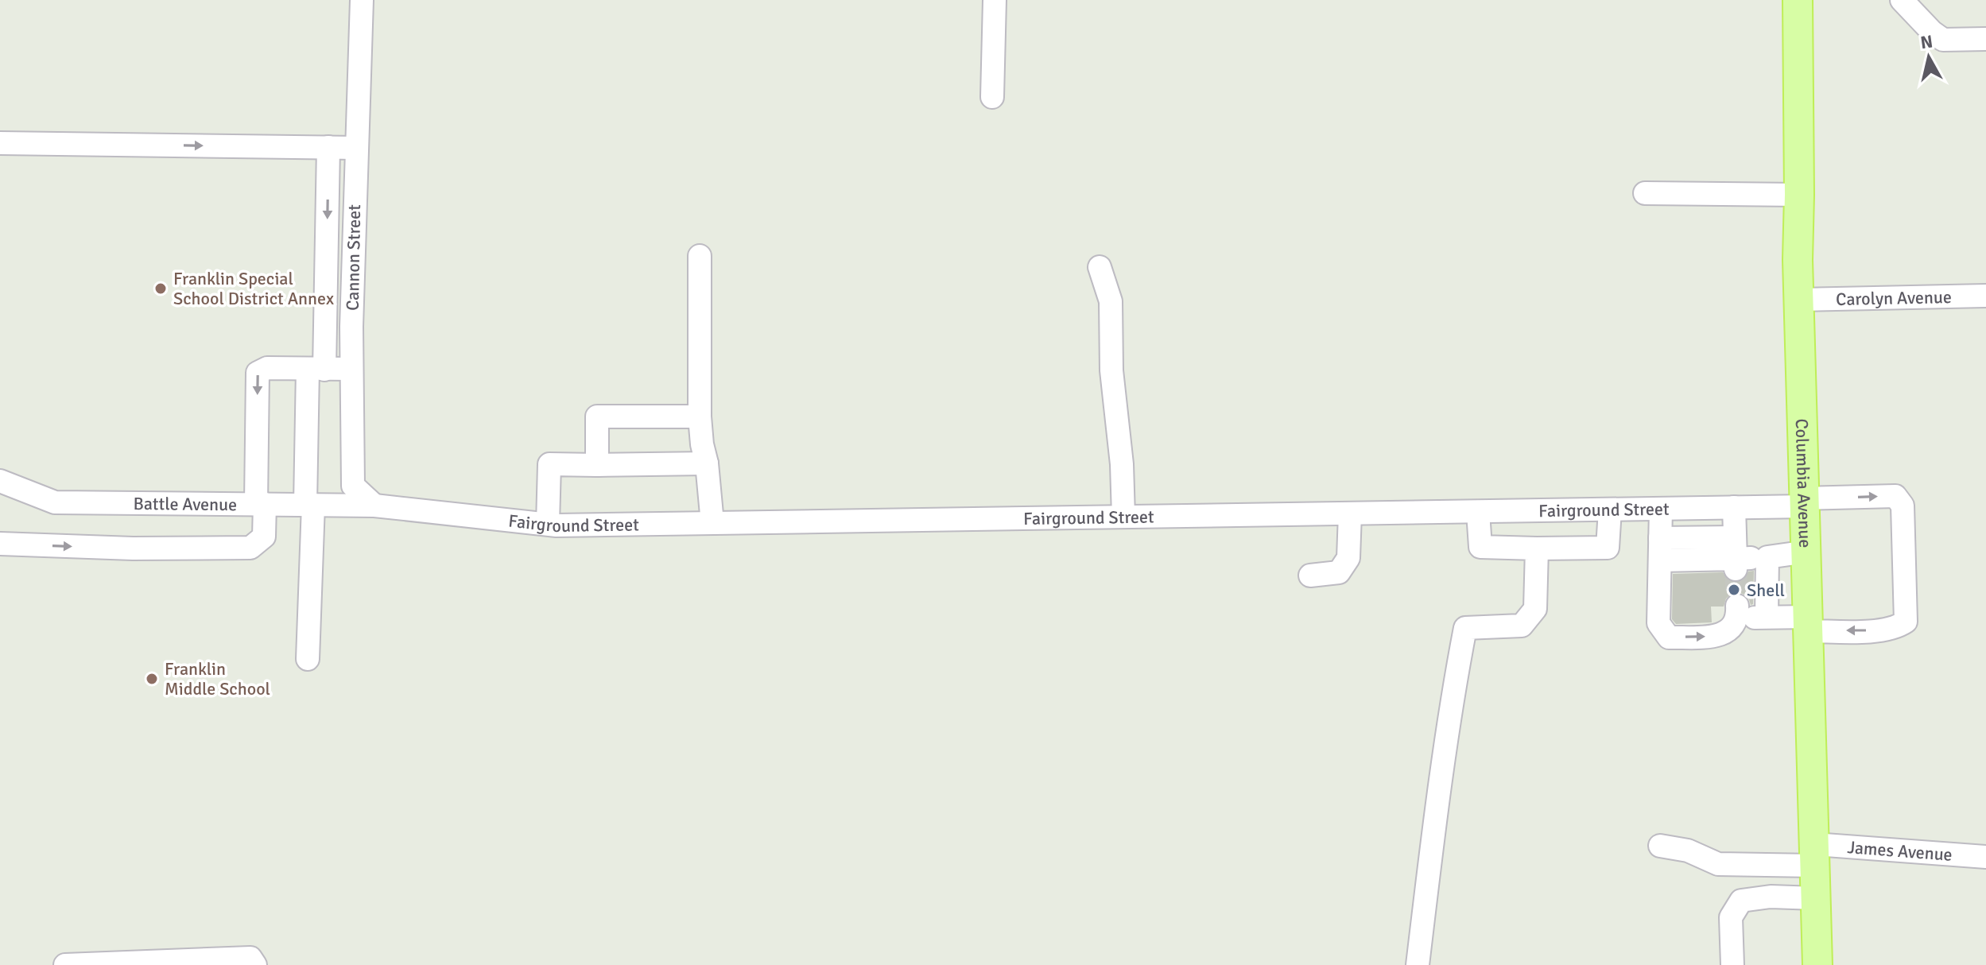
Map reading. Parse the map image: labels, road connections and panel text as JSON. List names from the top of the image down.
{
  "streets": {
    "main road": ["Columbia Avenue"],
    "street": [
      "Cannon Street",
      "Carolyn Avenue",
      "Battle Avenue",
      "Fairground Street",
      "James Avenue"
    ]
  },
  "crossings": [
    ["Cannon Street", "Battle Avenue"],
    ["Cannon Street", "Fairground Street"],
    ["Carolyn Avenue", "Columbia Avenue"],
    ["Columbia Avenue", "Fairground Street"],
    ["Columbia Avenue", "James Avenue"],
    ["Battle Avenue", "Fairground Street"]
  ],
  "places": ["Franklin Special School District Annex", "Shell", "Franklin Middle School"],
  "north": "top"
}
